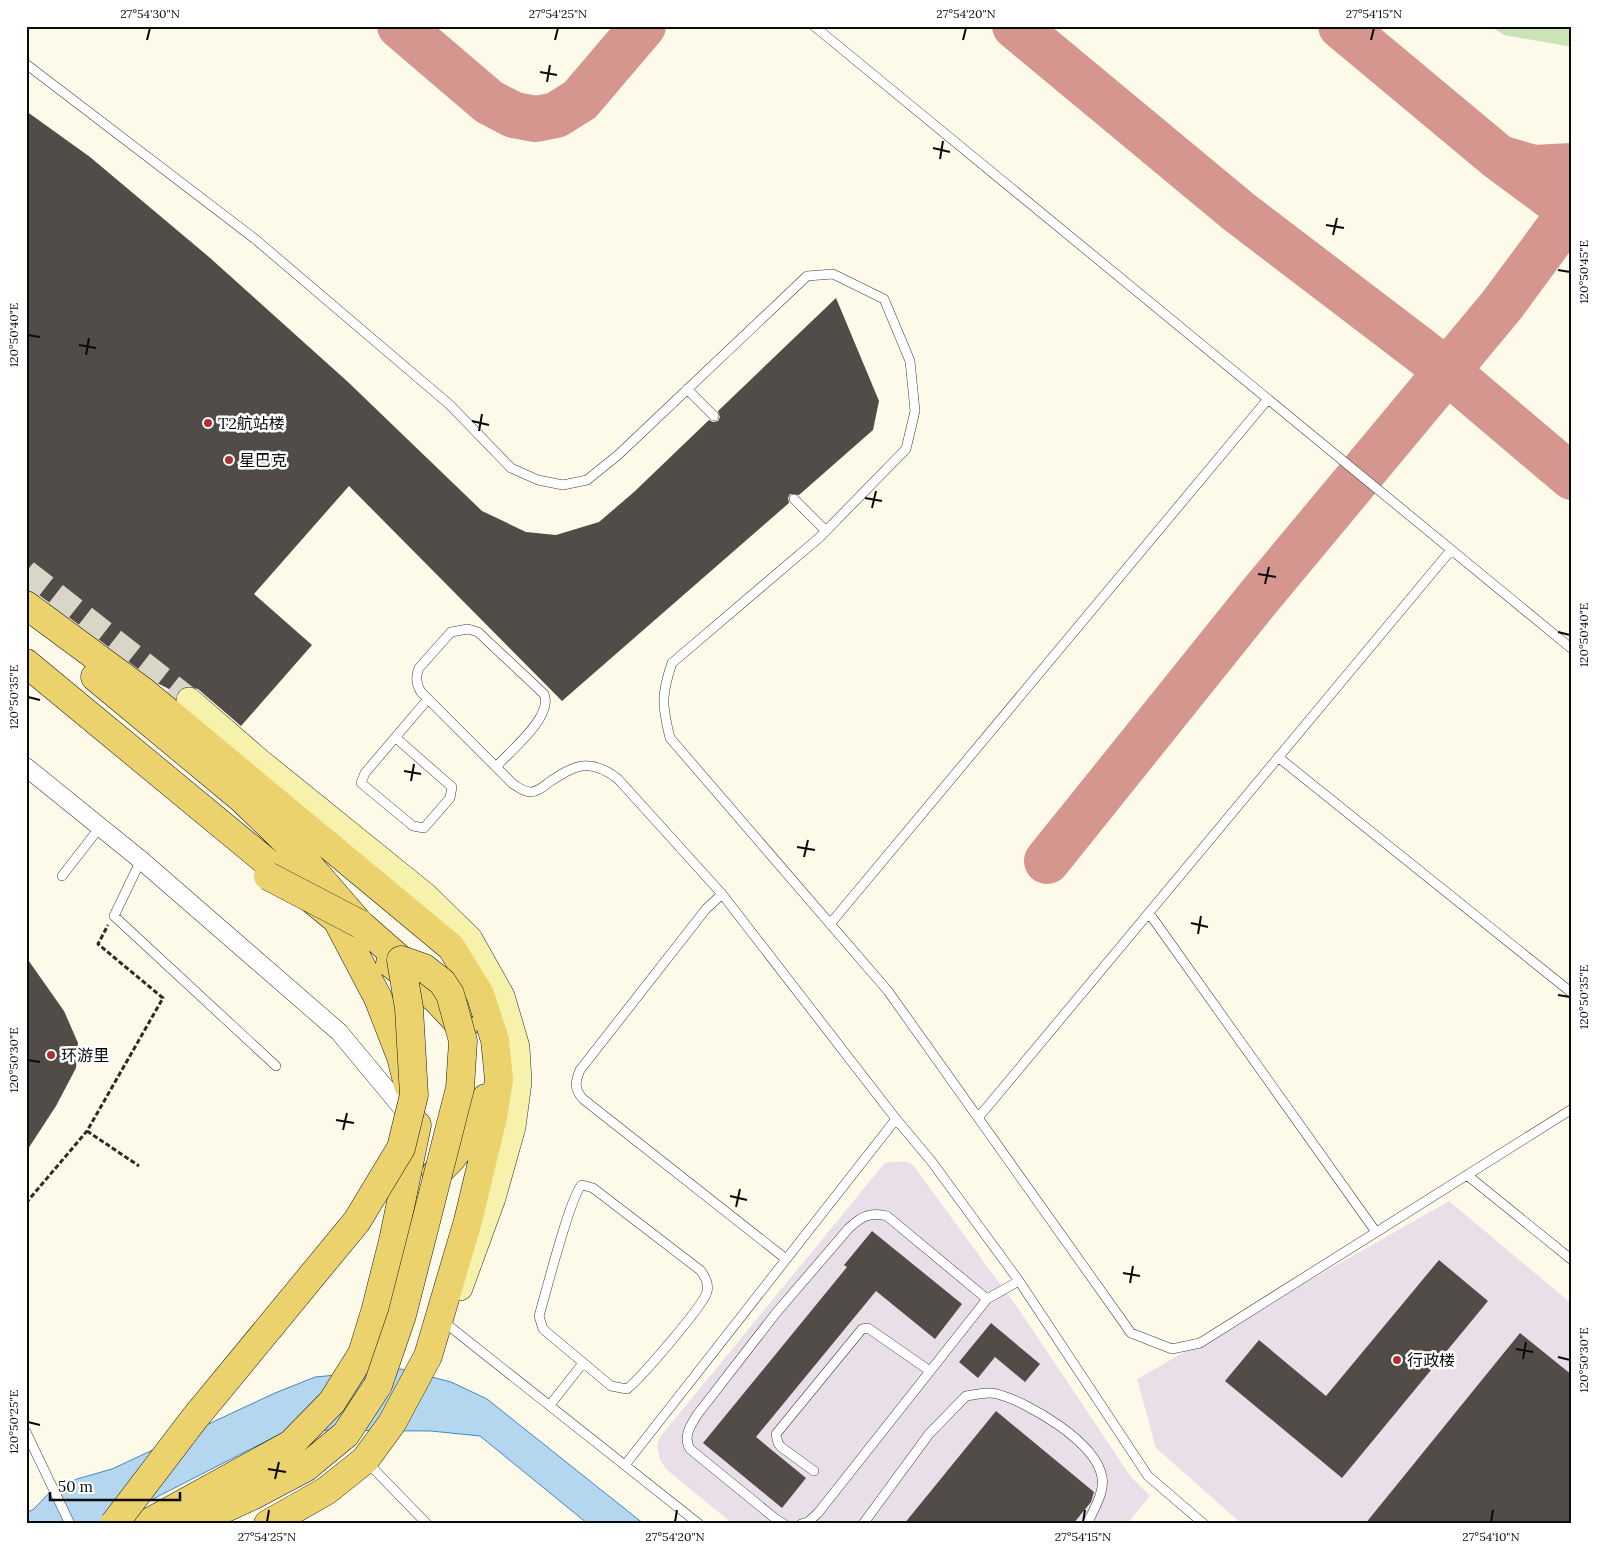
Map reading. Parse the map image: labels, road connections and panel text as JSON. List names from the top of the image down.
{
  "places": [
    "T2航站楼",
    "星巴克",
    "环游里",
    "行政楼"
  ],
  "scale_bar": "50 m",
  "coordinates": [
    "27°54'30\"N",
    "27°54'25\"N",
    "27°54'20\"N",
    "27°54'15\"N",
    "120°50'45\"E",
    "120°50'40\"E",
    "120°50'35\"E",
    "120°50'30\"E",
    "120°50'25\"E",
    "27°54'10\"N"
  ]
}
